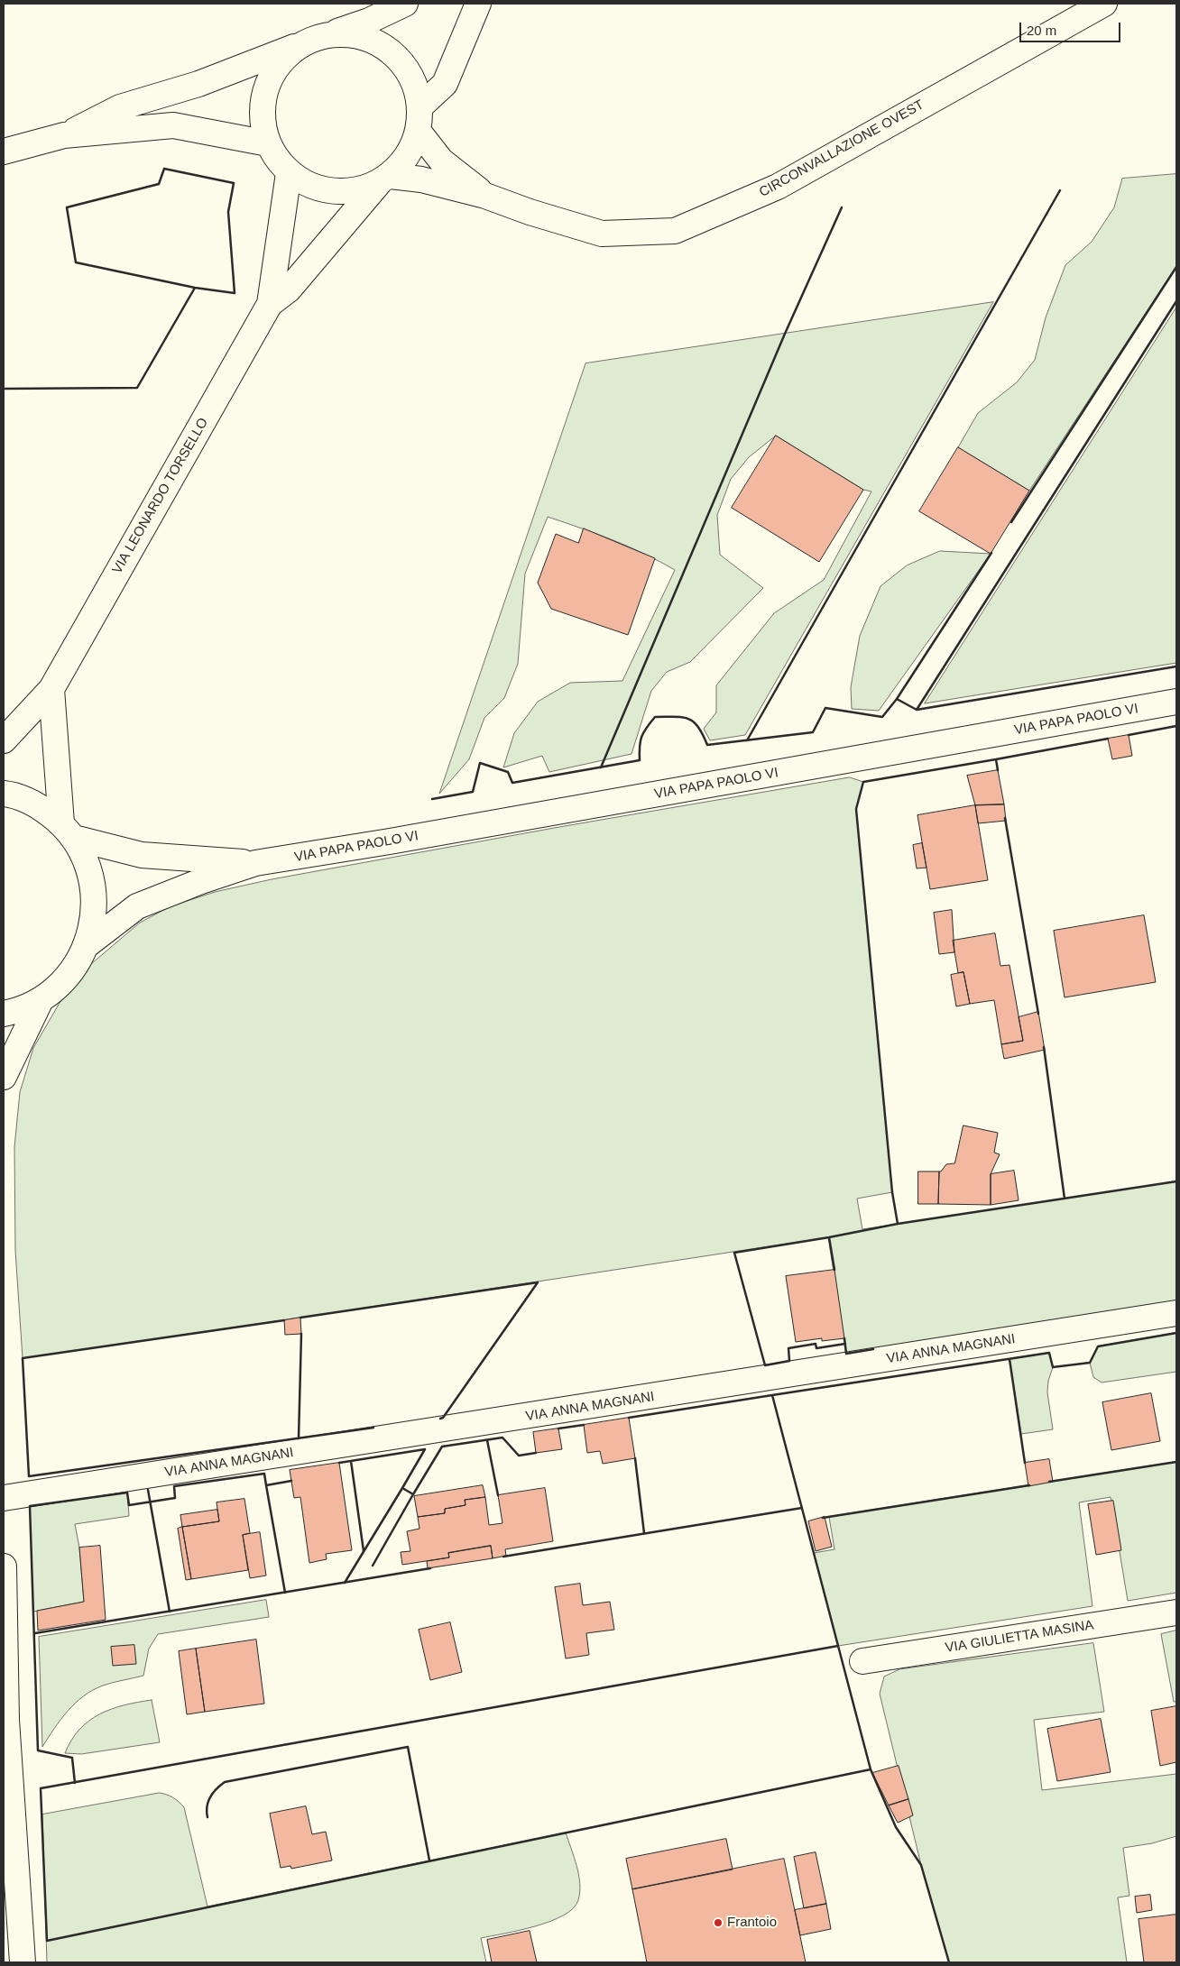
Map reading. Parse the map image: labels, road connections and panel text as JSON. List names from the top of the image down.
{
  "streets": {
    "street": [
      "CIRCONVALLAZIONE OVEST",
      "VIA LEONARDO TORSELLO",
      "VIA PAPA PAOLO VI",
      "VIA ANNA MAGNANI",
      "VIA GIULIETTA MASINA"
    ]
  },
  "places": ["Frantoio"],
  "scale_bar": "20 m"
}
